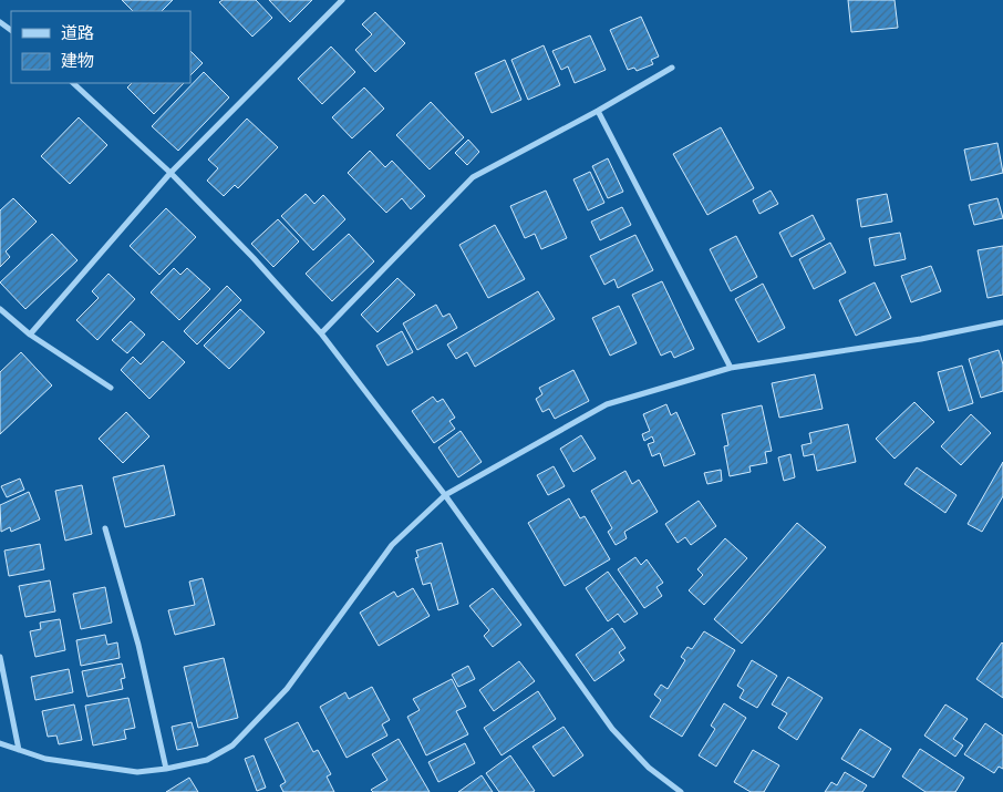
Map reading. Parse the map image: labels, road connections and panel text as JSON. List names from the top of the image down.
{
  "legend": ["道路", "建物"]
}
